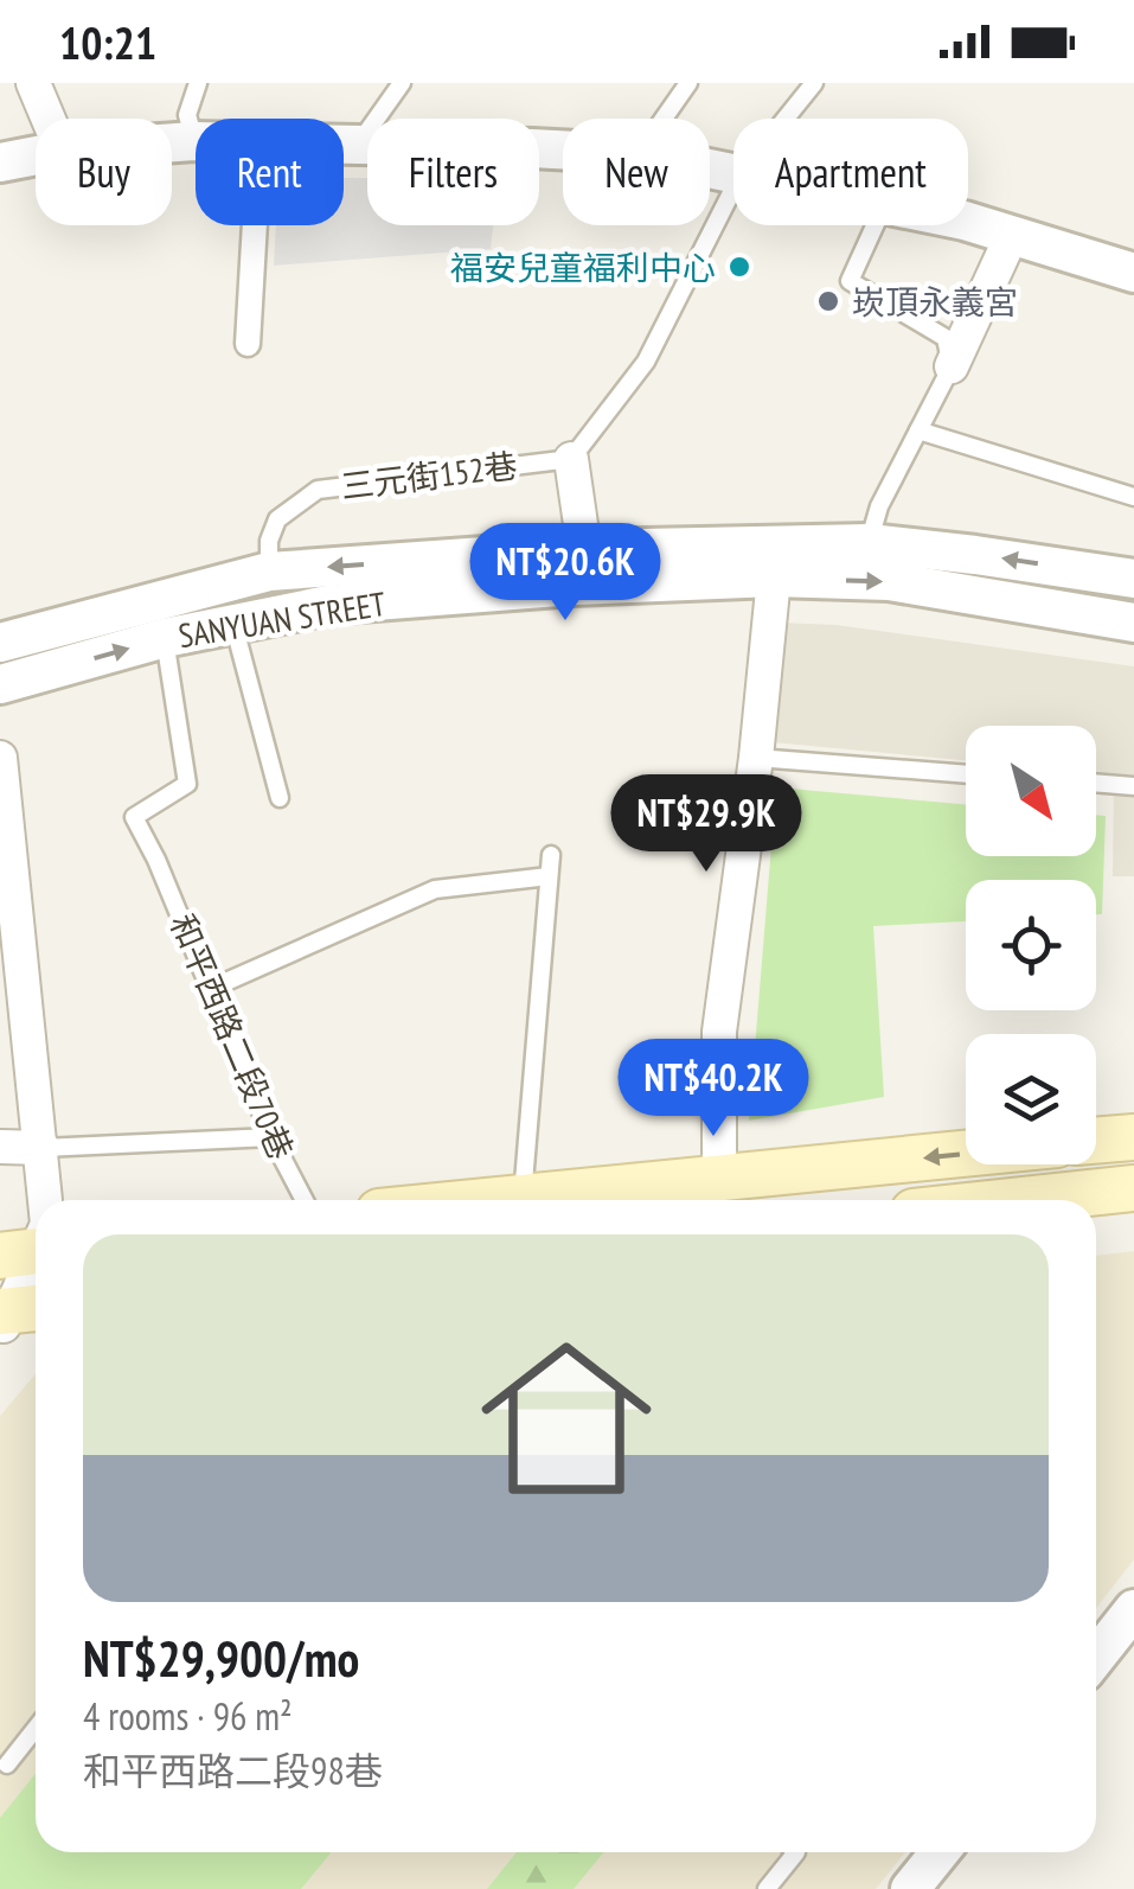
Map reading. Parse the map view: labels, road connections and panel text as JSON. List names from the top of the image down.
{
  "streets": {
    "street": ["SANYUAN STREET"],
    "lane": ["三元街152巷", "和平西路二段70巷"]
  },
  "crossings": [
    ["三元街152巷", "SANYUAN STREET"],
    ["SANYUAN STREET", "和平西路二段70巷"]
  ],
  "places": ["福安兒童福利中心", "崁頂永義宮"],
  "north": "bottom right",
  "page": {
    "status": "10:21",
    "chip": [
      "Buy",
      "Rent",
      "Filters",
      "New",
      "Apartment"
    ],
    "price": ["NT$20.6K", "NT$29.9K", "NT$40.2K"],
    "list": [
      {
        "name": "NT$29,900/mo",
        "note": "4 rooms · 96 m² · 和平西路二段98巷"
      }
    ]
  }
}
